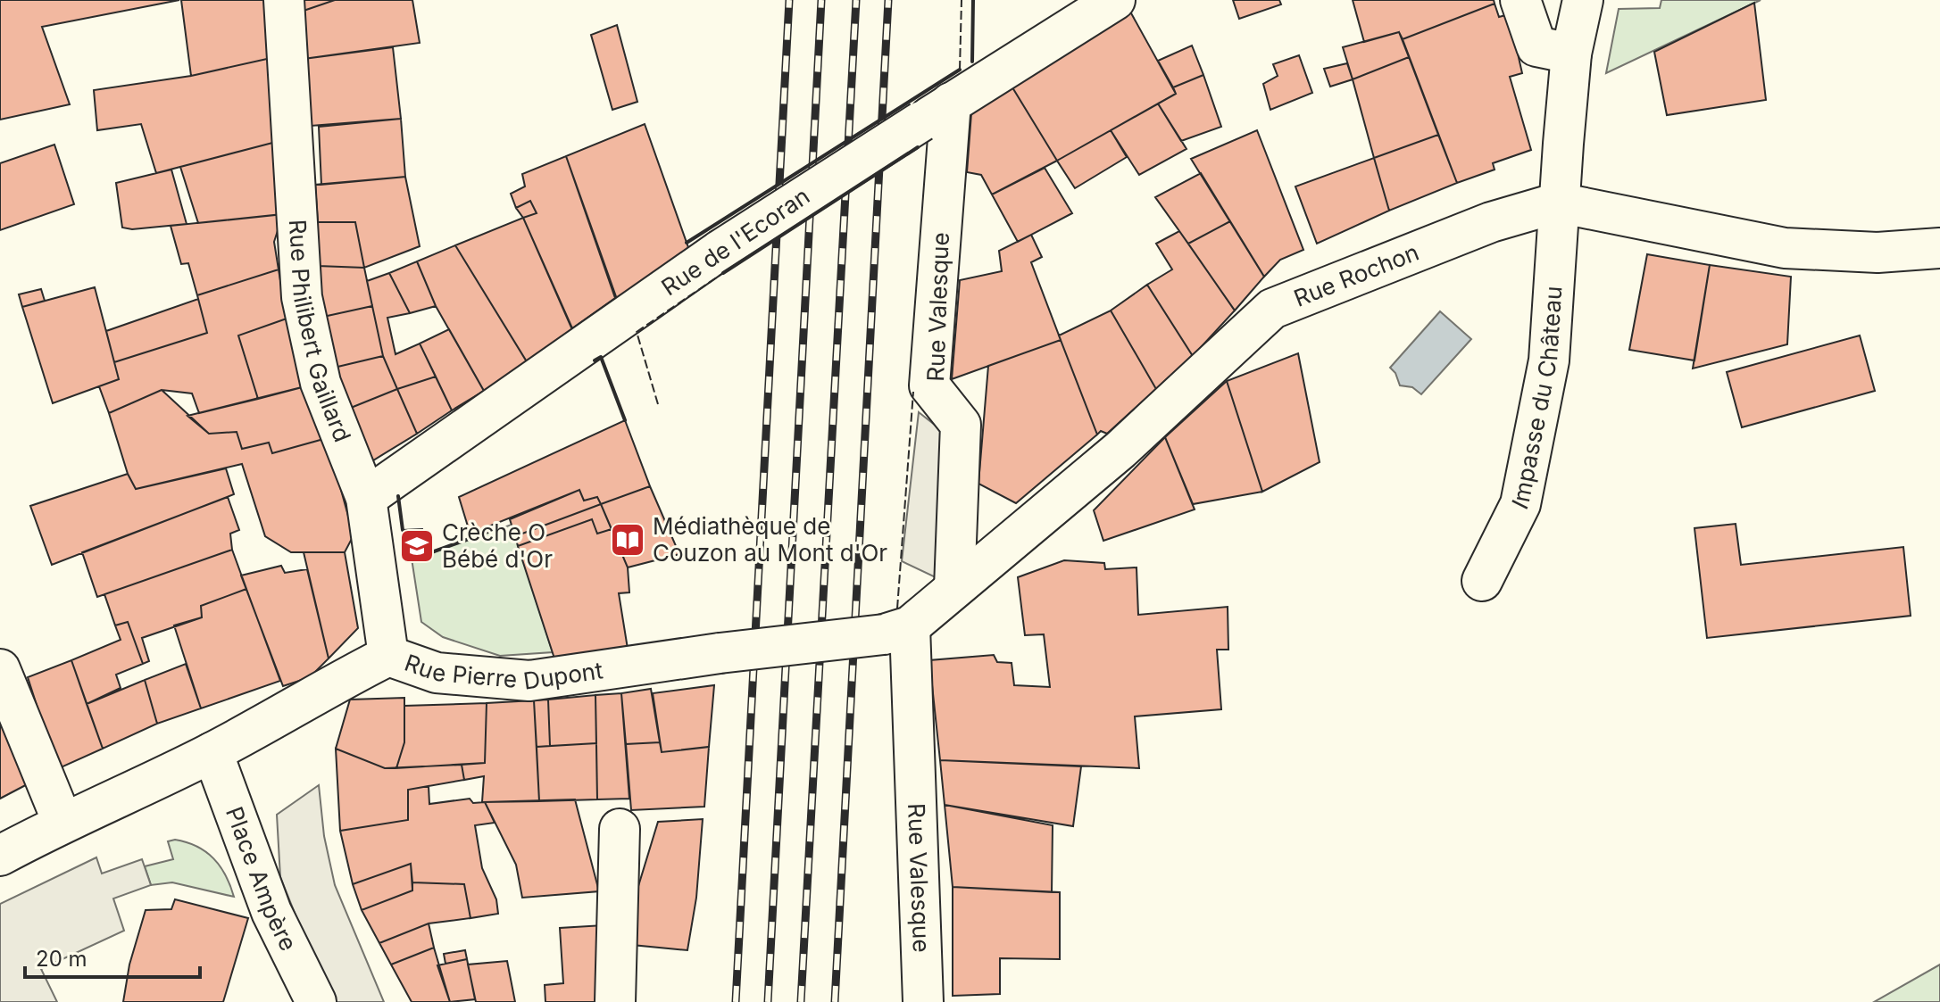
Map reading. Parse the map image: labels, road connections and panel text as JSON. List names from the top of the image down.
{
  "streets": {
    "street": [
      "Rue de l'Ecoran",
      "Rue Rochon",
      "Rue Valesque",
      "Rue Philibert Gaillard",
      "Impasse du Château",
      "Rue Pierre Dupont",
      "Place Ampère"
    ]
  },
  "crossings": [
    ["Rue de l'Ecoran", "Rue Valesque"],
    ["Rue de l'Ecoran", "Rue Philibert Gaillard"],
    ["Rue Rochon", "Rue Valesque"],
    ["Rue Rochon", "Impasse du Château"],
    ["Rue Rochon", "Rue Pierre Dupont"],
    ["Rue Valesque", "Rue Pierre Dupont"],
    ["Rue Philibert Gaillard", "Rue Pierre Dupont"],
    ["Rue Pierre Dupont", "Place Ampère"]
  ],
  "places": {
    "library": ["Médiathèque de Couzon au Mont d'Or"],
    "school or university": ["Crèche O Bébé d'Or"]
  },
  "scale_bar": "20 m"
}
